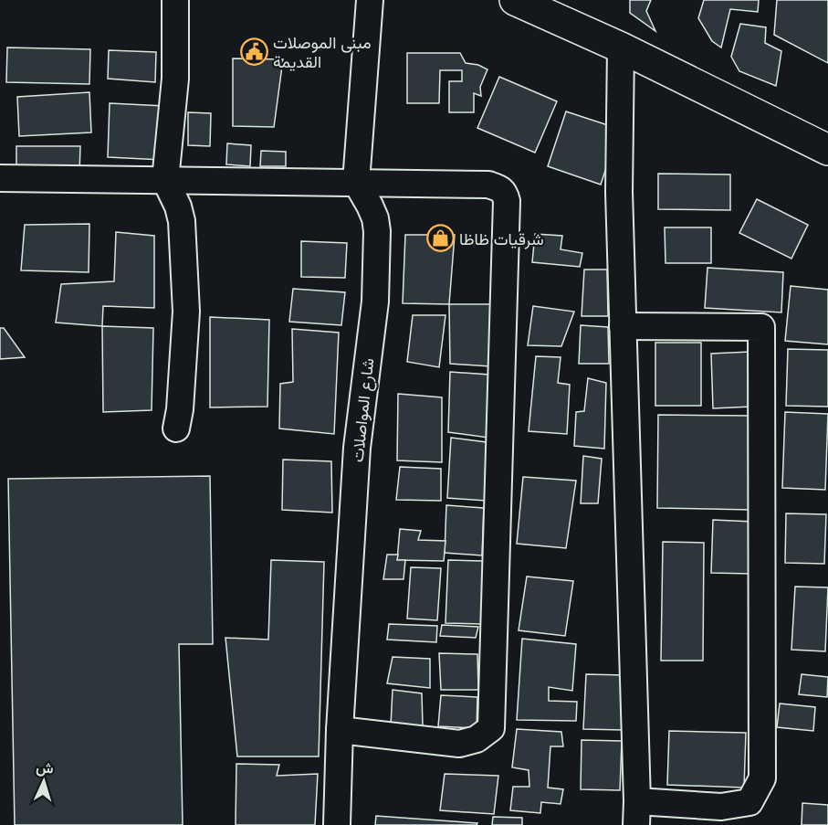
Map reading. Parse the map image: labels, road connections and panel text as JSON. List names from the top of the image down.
{
  "streets": {
    "street": ["شارع المواصلات"]
  },
  "places": {
    "public building": ["مبنى الموصلات القديمة"],
    "shop": ["شرقيات ظاظا"]
  },
  "north": "top"
}
